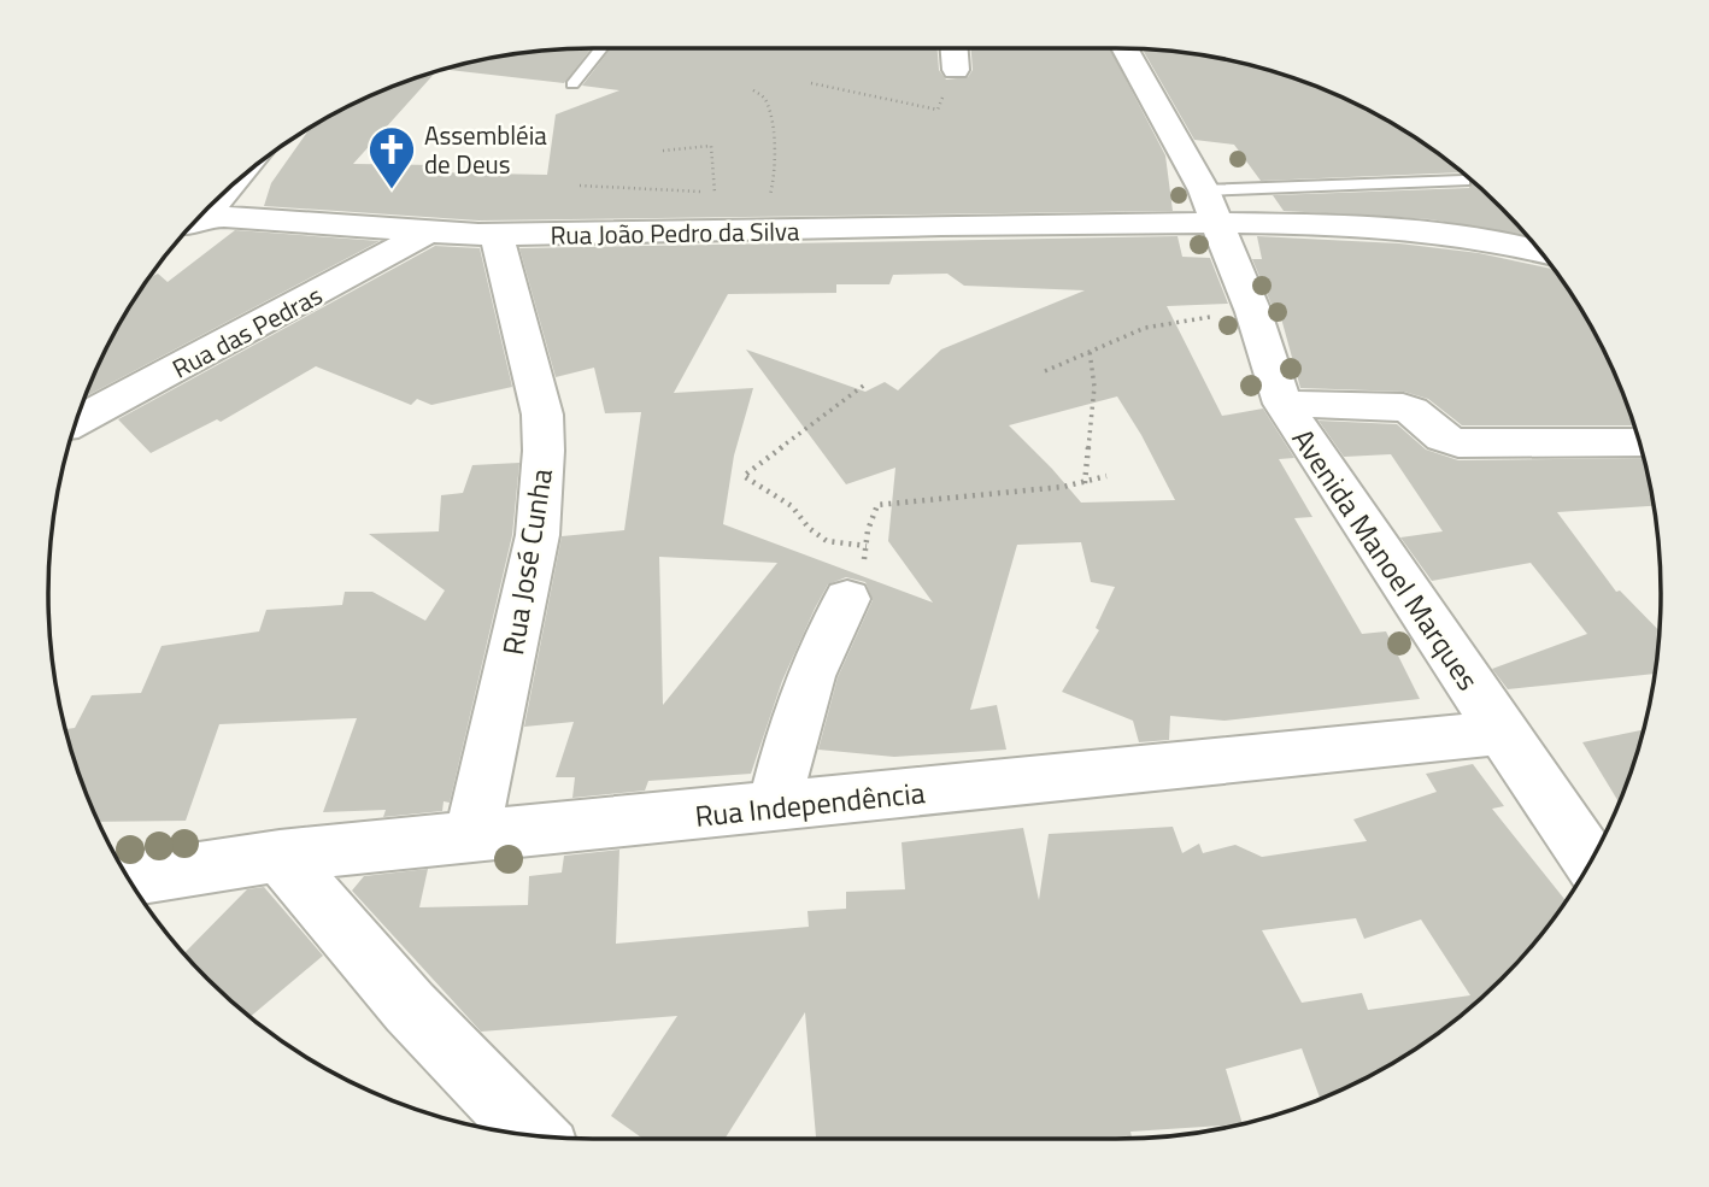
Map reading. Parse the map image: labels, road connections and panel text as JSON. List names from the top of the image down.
{
  "streets": {
    "street": [
      "Rua João Pedro da Silva",
      "Rua das Pedras",
      "Avenida Manoel Marques",
      "Rua José Cunha",
      "Rua Independência"
    ]
  },
  "crossings": [
    ["Rua João Pedro da Silva", "Rua das Pedras"],
    ["Rua João Pedro da Silva", "Avenida Manoel Marques"],
    ["Rua João Pedro da Silva", "Rua José Cunha"],
    ["Avenida Manoel Marques", "Rua Independência"],
    ["Rua José Cunha", "Rua Independência"]
  ],
  "places": {
    "church": ["Assembléia de Deus"]
  }
}
